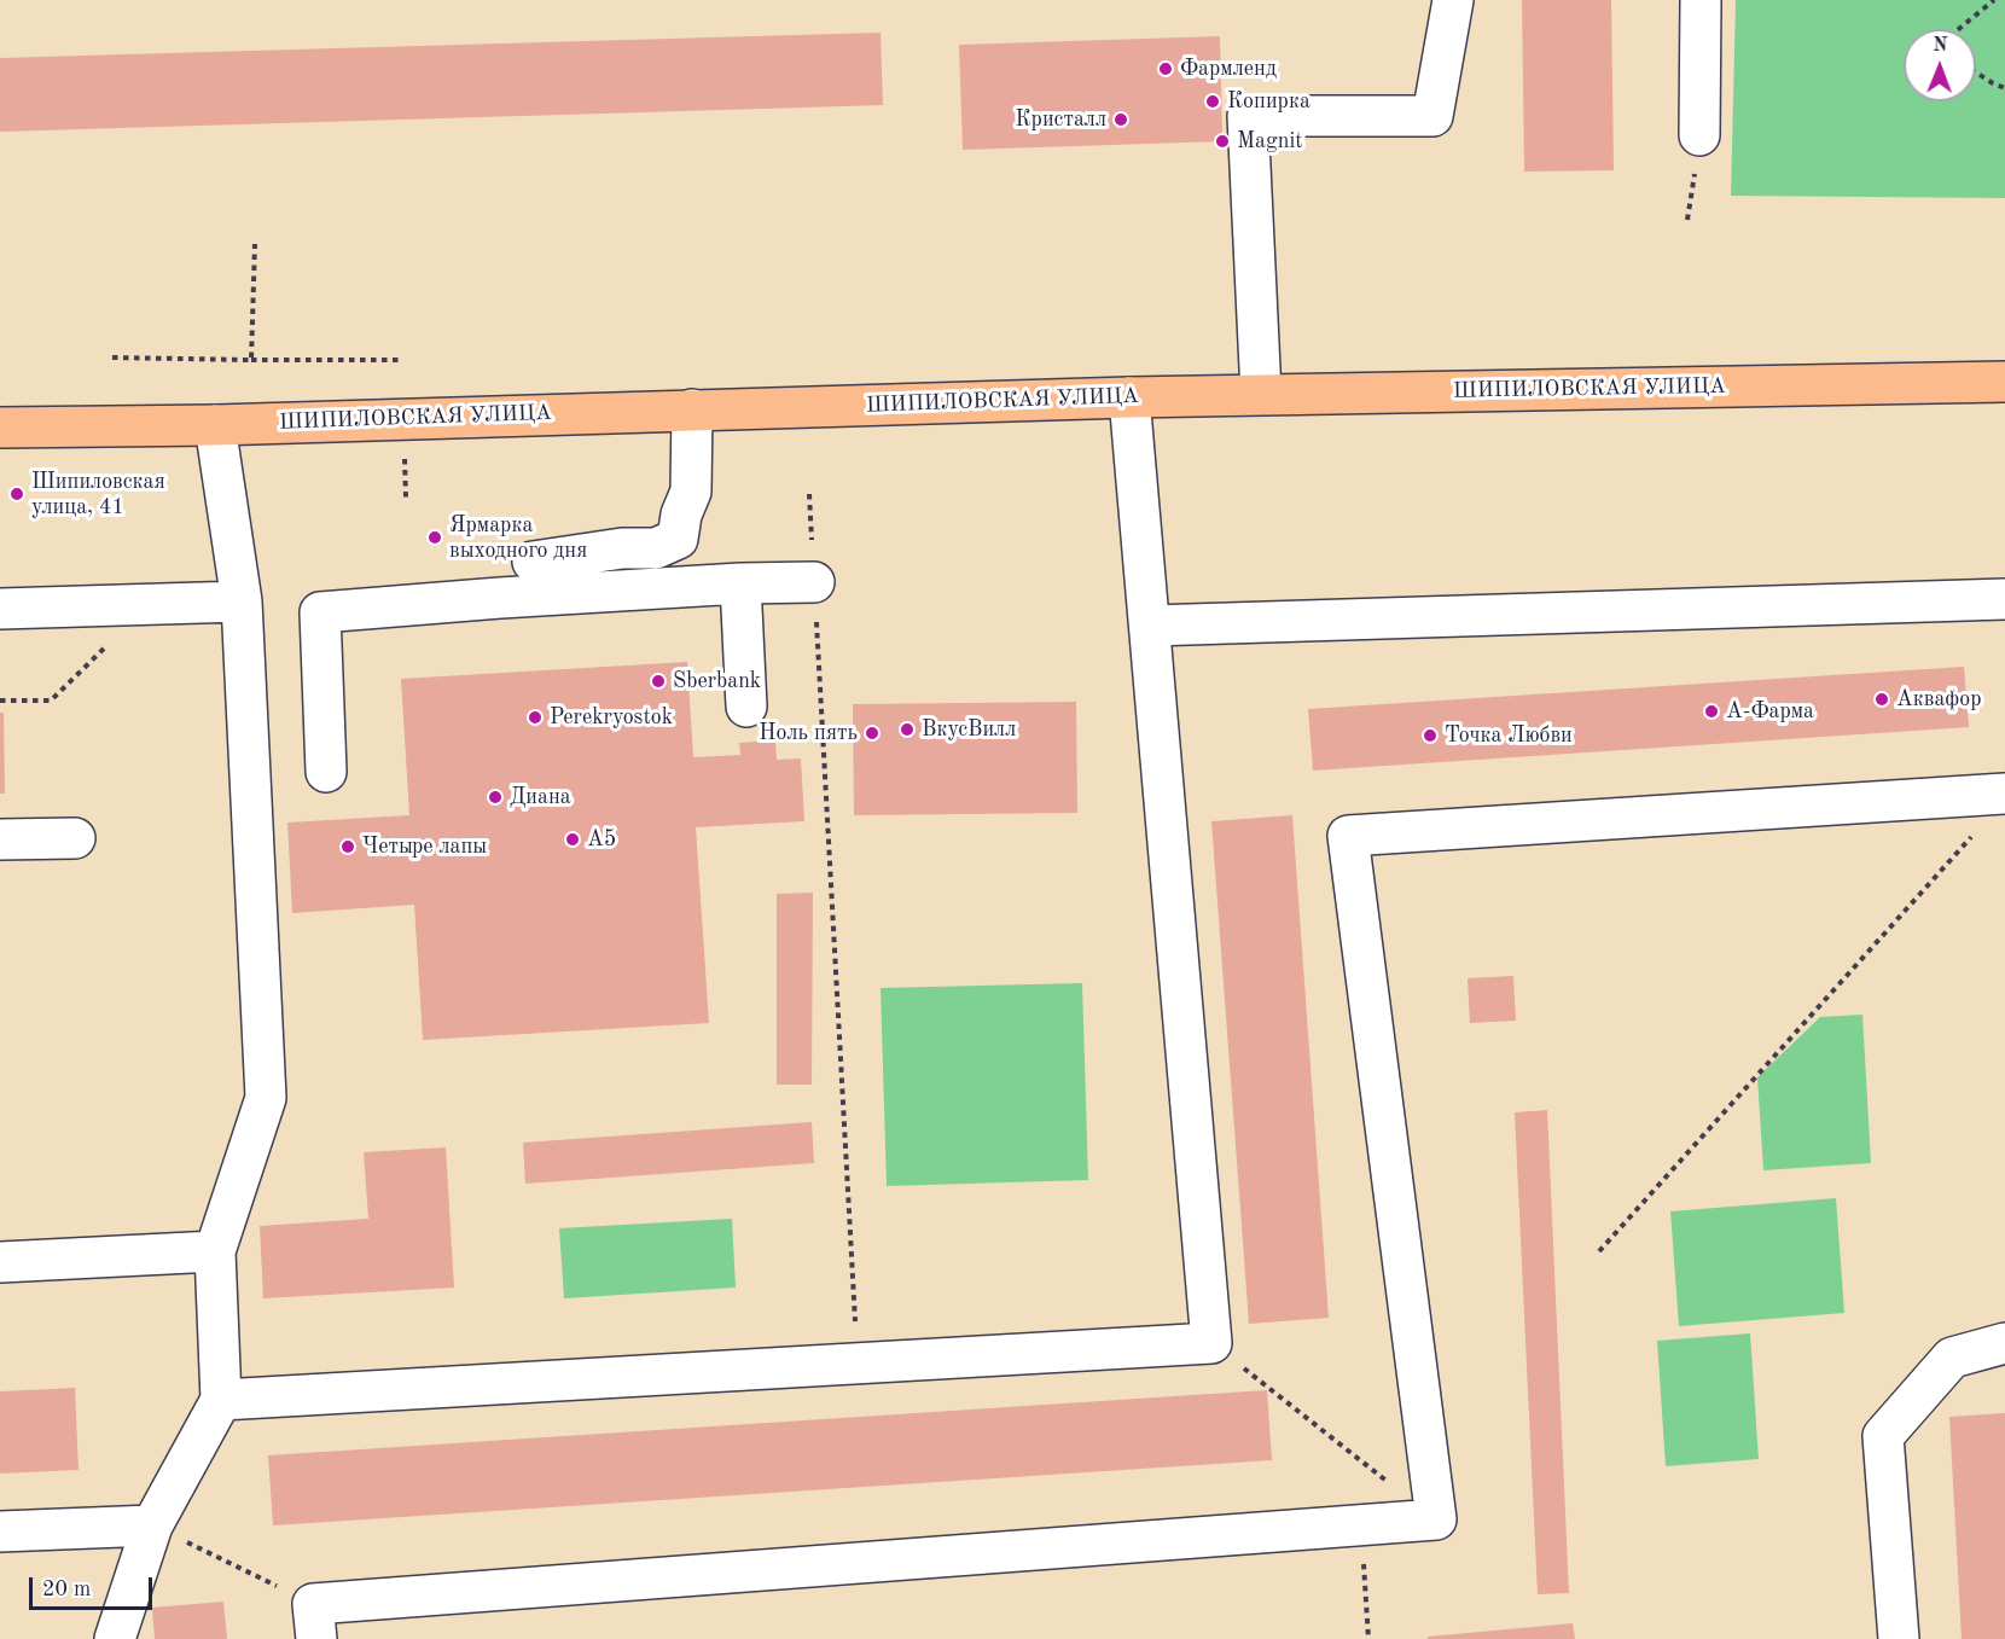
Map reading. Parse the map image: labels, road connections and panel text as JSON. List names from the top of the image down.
{
  "streets": {
    "main road": ["ШИПИЛОВСКАЯ УЛИЦА"]
  },
  "places": [
    "Фармленд",
    "Копирка",
    "Кристалл",
    "Magnit",
    "Шипиловская улица, 41",
    "Ярмарка выходного дня",
    "Sberbank",
    "Аквафор",
    "А-Фарма",
    "Perekryostok",
    "ВкусВилл",
    "Ноль пять",
    "Точка Любви",
    "Диана",
    "А5",
    "Четыре лапы"
  ],
  "scale_bar": "20 m",
  "north": "top"
}
